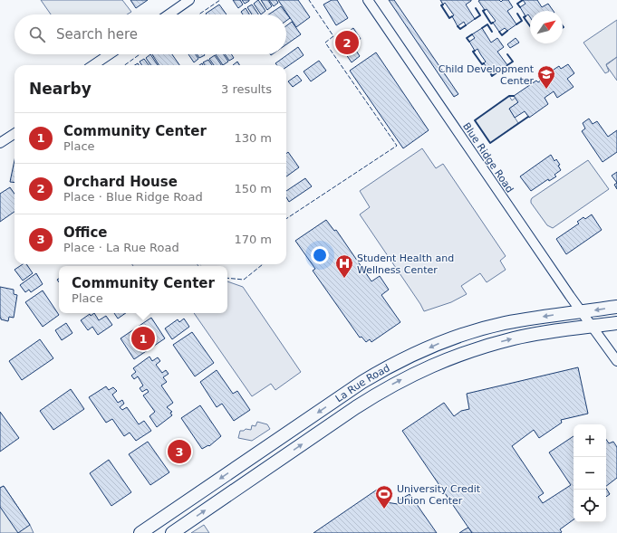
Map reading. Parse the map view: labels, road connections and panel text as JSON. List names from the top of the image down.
{
  "streets": {
    "main road": ["La Rue Road"],
    "street": ["Blue Ridge Road"]
  },
  "crossings": [
    ["Blue Ridge Road", "La Rue Road"]
  ],
  "places": {
    "school or university": ["Child Development Center"],
    "hospital": ["Student Health and Wellness Center"],
    "sports": ["University Credit Union Center"]
  },
  "north": "top right",
  "page": {
    "search": "Search here",
    "pins": ["2", "1", "3"],
    "heading": ["Nearby", "3 results"],
    "list": [
      {
        "mark": "1",
        "name": "Community Center",
        "note": "Place",
        "value": "130 m"
      },
      {
        "mark": "2",
        "name": "Orchard House",
        "note": "Place · Blue Ridge Road",
        "value": "150 m"
      },
      {
        "mark": "3",
        "name": "Office",
        "note": "Place · La Rue Road",
        "value": "170 m"
      }
    ],
    "popup": ["Community Center", "Place"],
    "map_buttons": ["+", "−"]
  }
}
